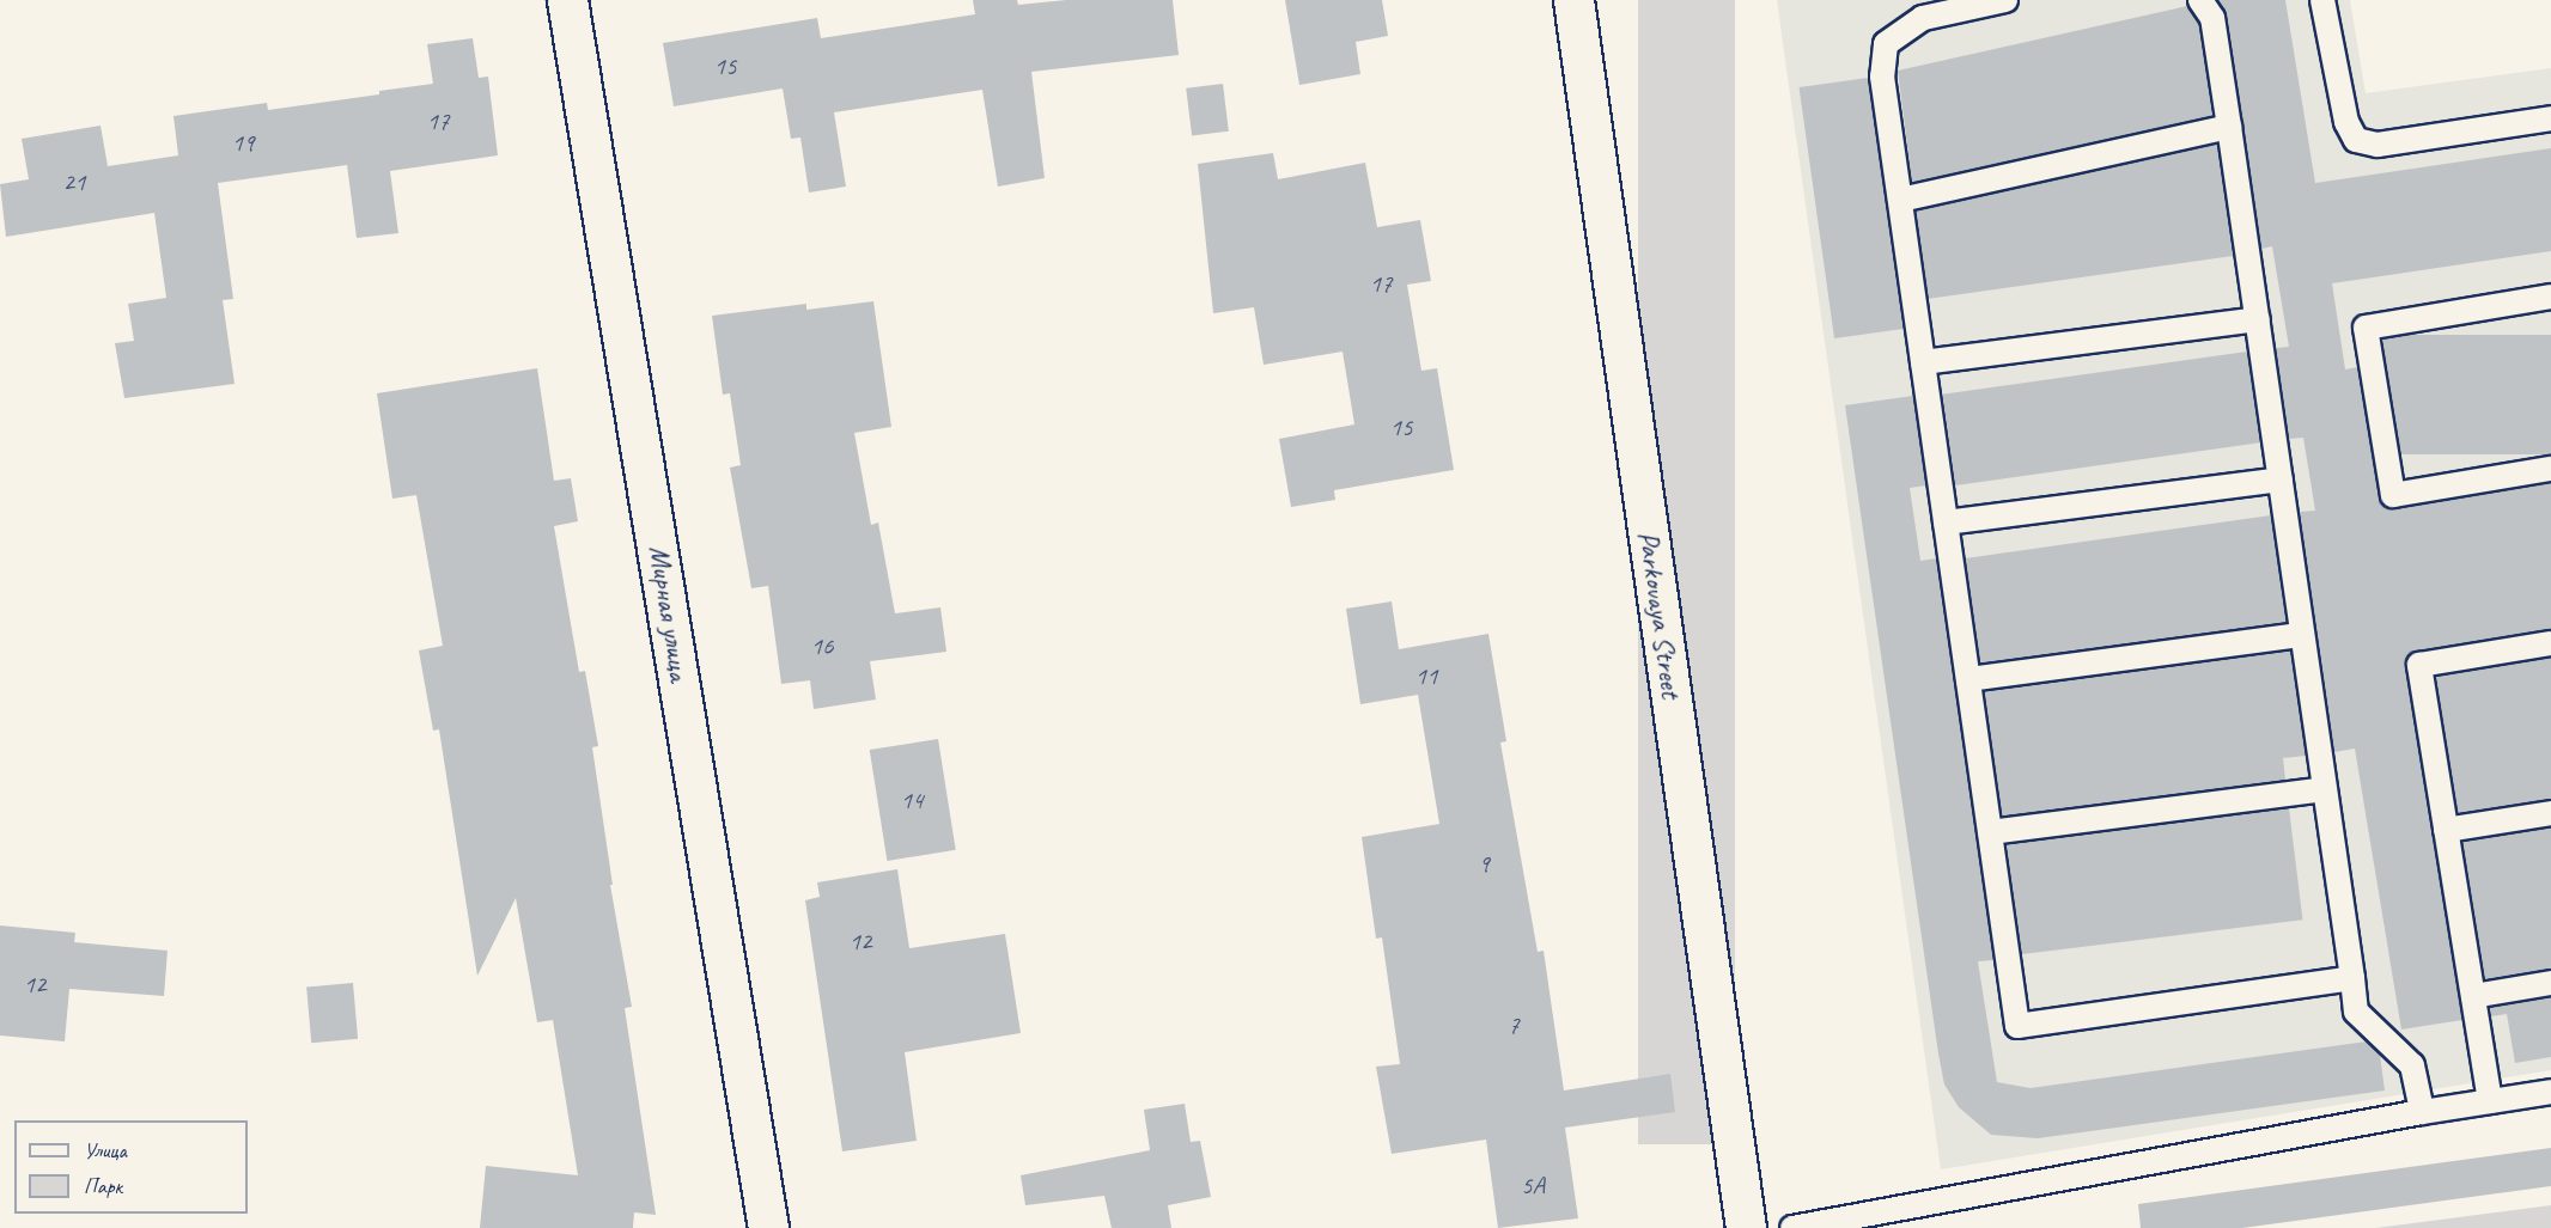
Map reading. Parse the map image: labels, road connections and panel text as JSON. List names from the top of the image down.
{
  "streets": {
    "street": ["Мирная улица", "Parkovaya Street"]
  },
  "house_numbers": [
    "15",
    "17",
    "19",
    "21",
    "17",
    "15",
    "16",
    "11",
    "14",
    "9",
    "12",
    "12",
    "7",
    "5А"
  ],
  "legend": ["Улица", "Парк"]
}
